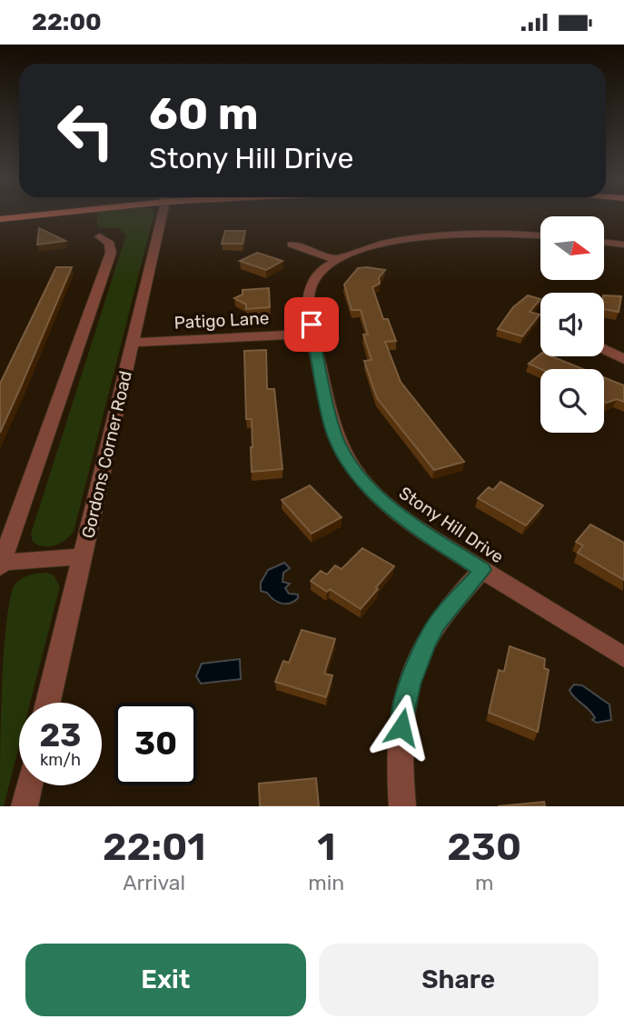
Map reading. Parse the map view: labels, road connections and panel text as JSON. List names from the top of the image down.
{
  "streets": {
    "street": ["Patigo Lane", "Gordons Corner Road", "Stony Hill Drive"]
  },
  "crossings": [
    ["Patigo Lane", "Gordons Corner Road"],
    ["Patigo Lane", "Stony Hill Drive"]
  ],
  "north": "right",
  "page": {
    "status": "22:00",
    "turn": ["60 m", "Stony Hill Drive"],
    "speed": "23 km/h",
    "limit": "30",
    "eta": [
      "22:01",
      "Arrival",
      "1",
      "min",
      "230",
      "m"
    ],
    "buttons": ["Exit", "Share"]
  }
}
